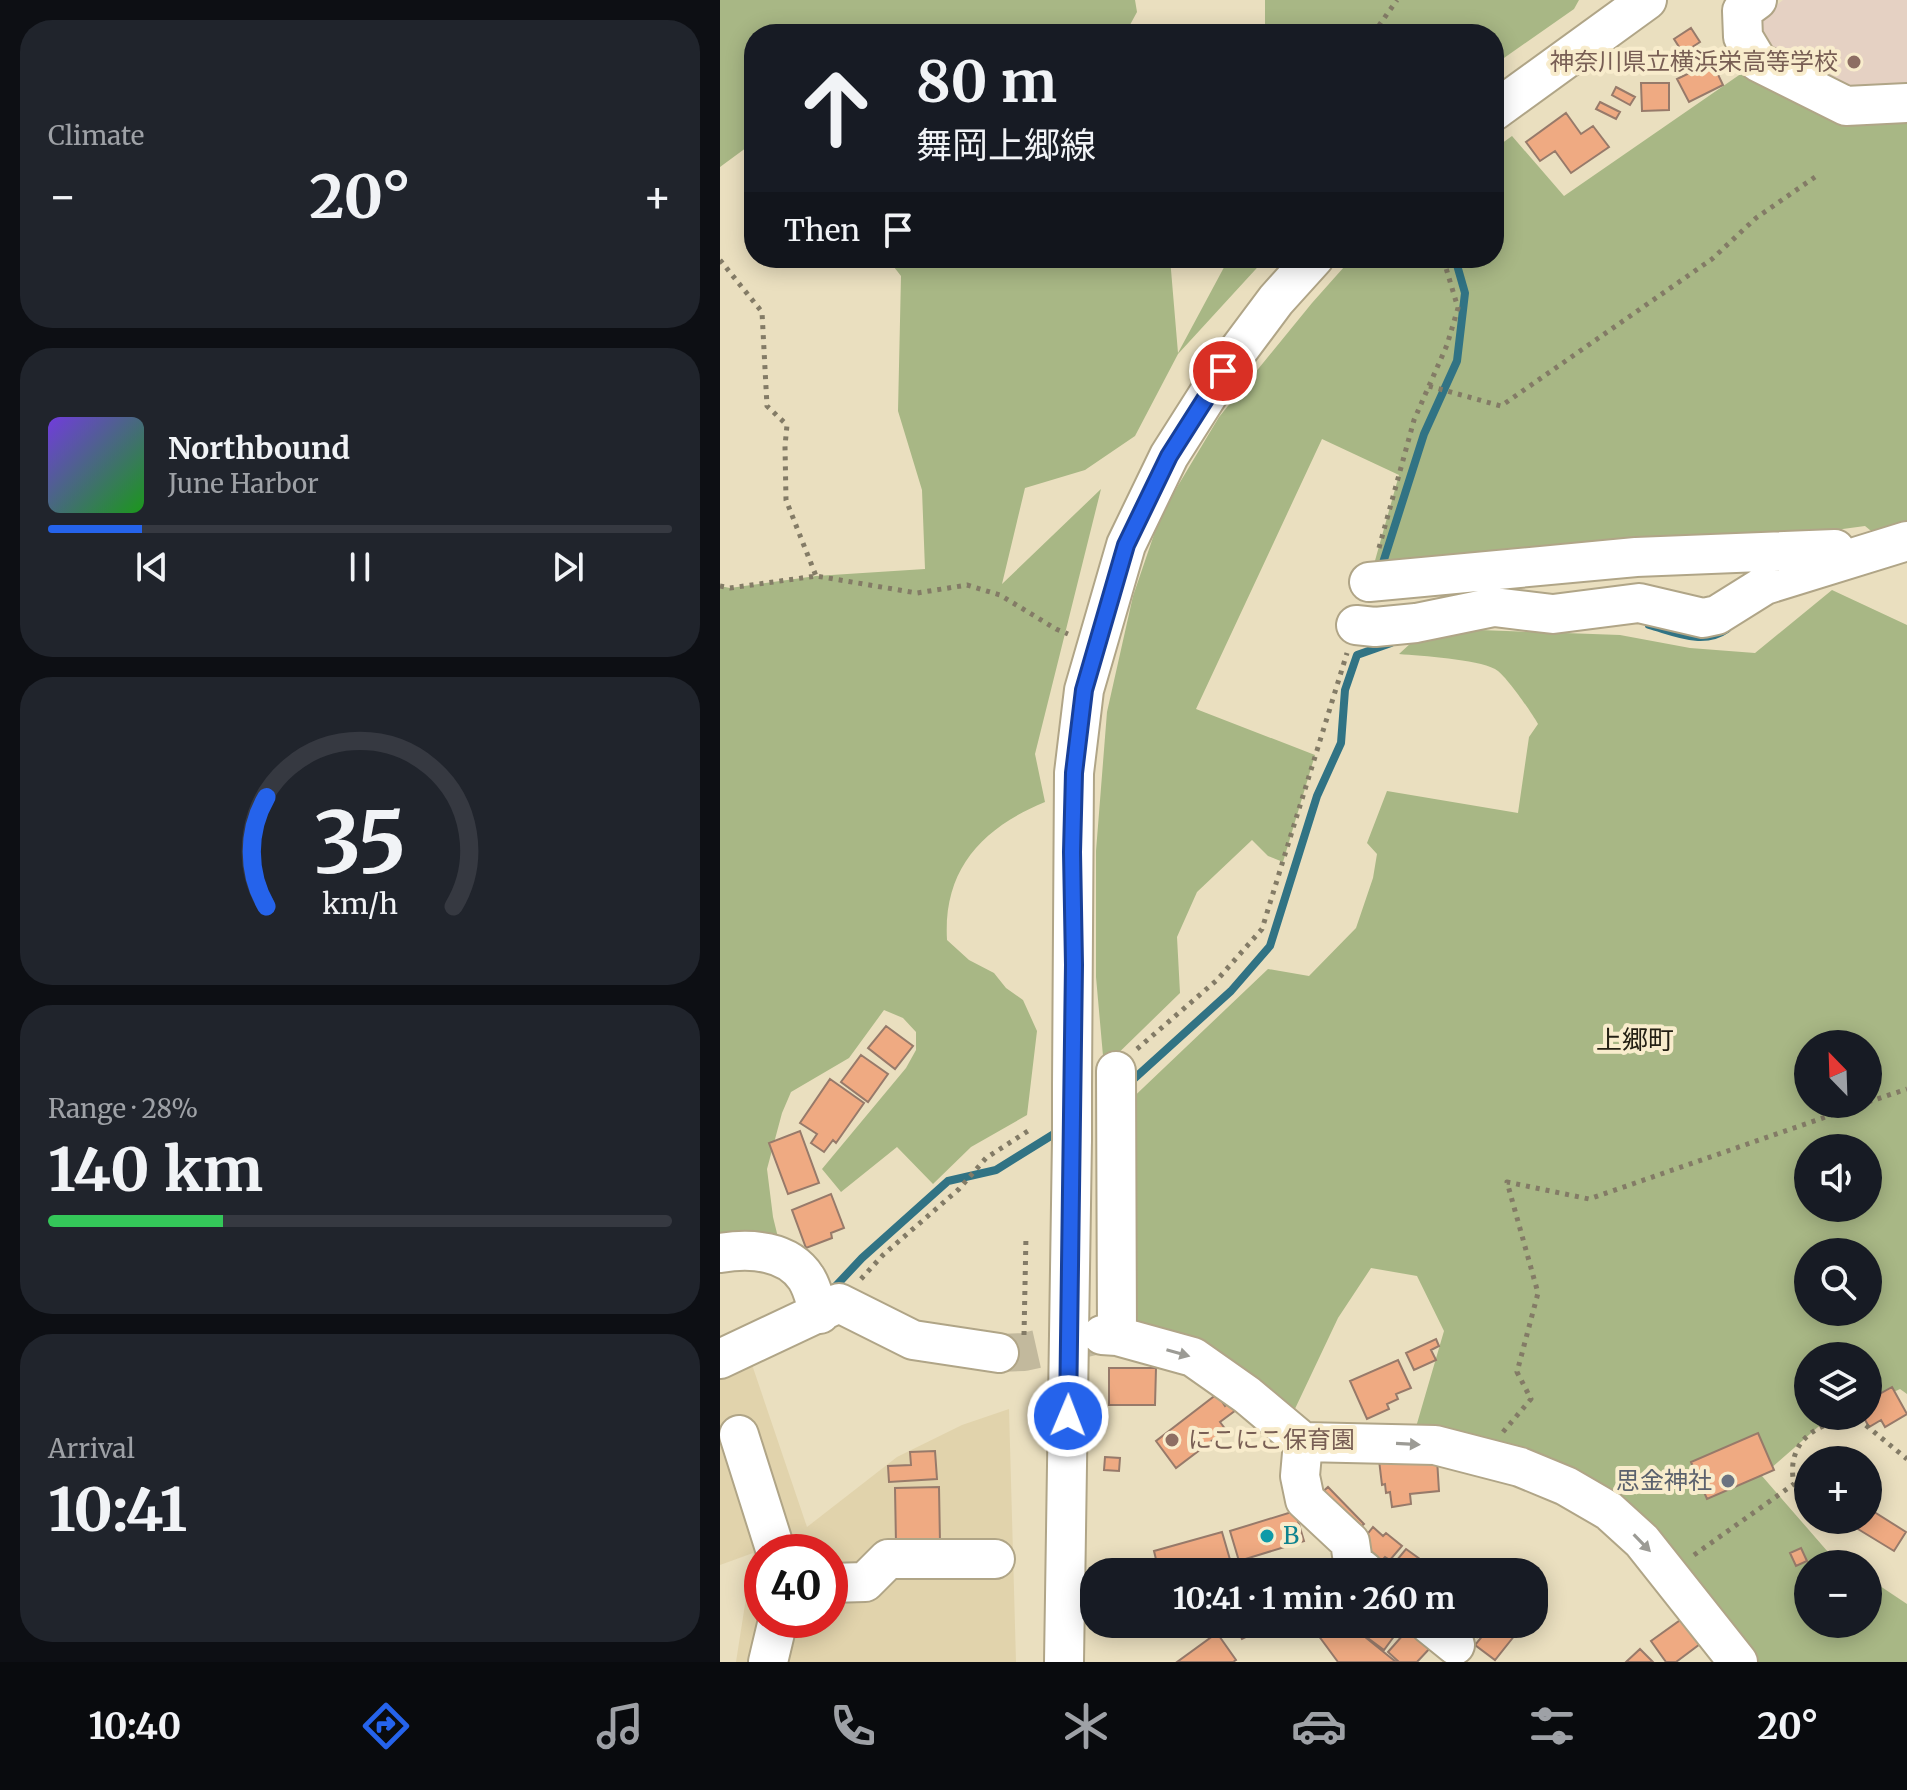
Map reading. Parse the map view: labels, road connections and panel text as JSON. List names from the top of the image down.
{
  "districts": ["上郷町"],
  "places": [
    "神奈川県立横浜栄高等学校",
    "にこにこ保育園",
    "思金神社",
    "B"
  ],
  "north": "top left",
  "page": {
    "tile": [
      "Climate",
      ["Range · 28%", "140 km"],
      ["Arrival", "10:41"]
    ],
    "turn": ["80 m", "舞岡上郷線"],
    "heat": ["−", "20°", "+"],
    "then": "Then",
    "song": ["Northbound", "June Harbor"],
    "map_buttons": ["+", "−"],
    "limit": "40",
    "trip": "10:41 · 1 min · 260 m",
    "tabs": ["10:40", "20°"],
    "gauge": ["35", "km/h"]
  }
}
